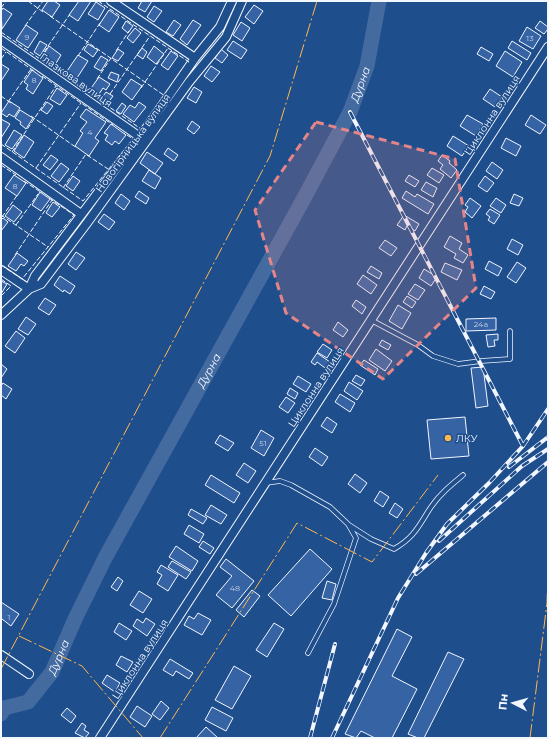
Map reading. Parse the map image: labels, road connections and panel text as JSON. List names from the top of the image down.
{
  "streets": {
    "street": ["Глазкова вулиця", "Циклонна вулиця", "Новогірницька вулиця"]
  },
  "crossings": [
    ["Глазкова вулиця", "Новогірницька вулиця"]
  ],
  "water": ["Дурна"],
  "places": ["ЛКУ"],
  "house_numbers": [
    "9",
    "13",
    "8",
    "4",
    "8",
    "24а",
    "51",
    "48",
    "1"
  ],
  "north": "left"
}
